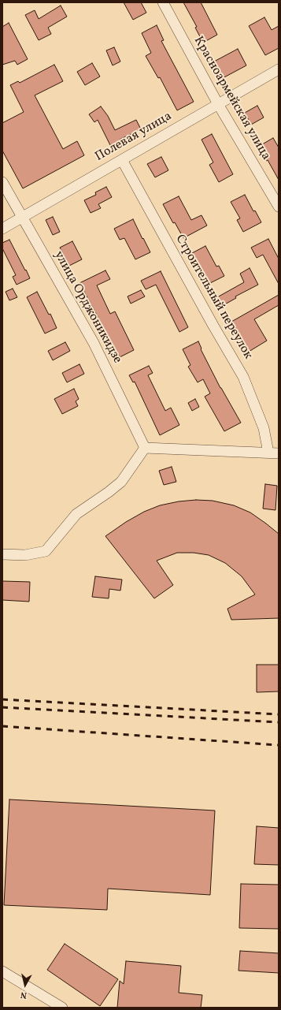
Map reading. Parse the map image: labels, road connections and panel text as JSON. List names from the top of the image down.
{
  "streets": {
    "street": [
      "Красноармейская улица",
      "Полевая улица",
      "Строительный переулок",
      "улица Орджоникидзе"
    ]
  },
  "crossings": [
    ["Красноармейская улица", "Полевая улица"],
    ["Полевая улица", "Строительный переулок"],
    ["Полевая улица", "улица Орджоникидзе"]
  ],
  "north": "bottom"
}
